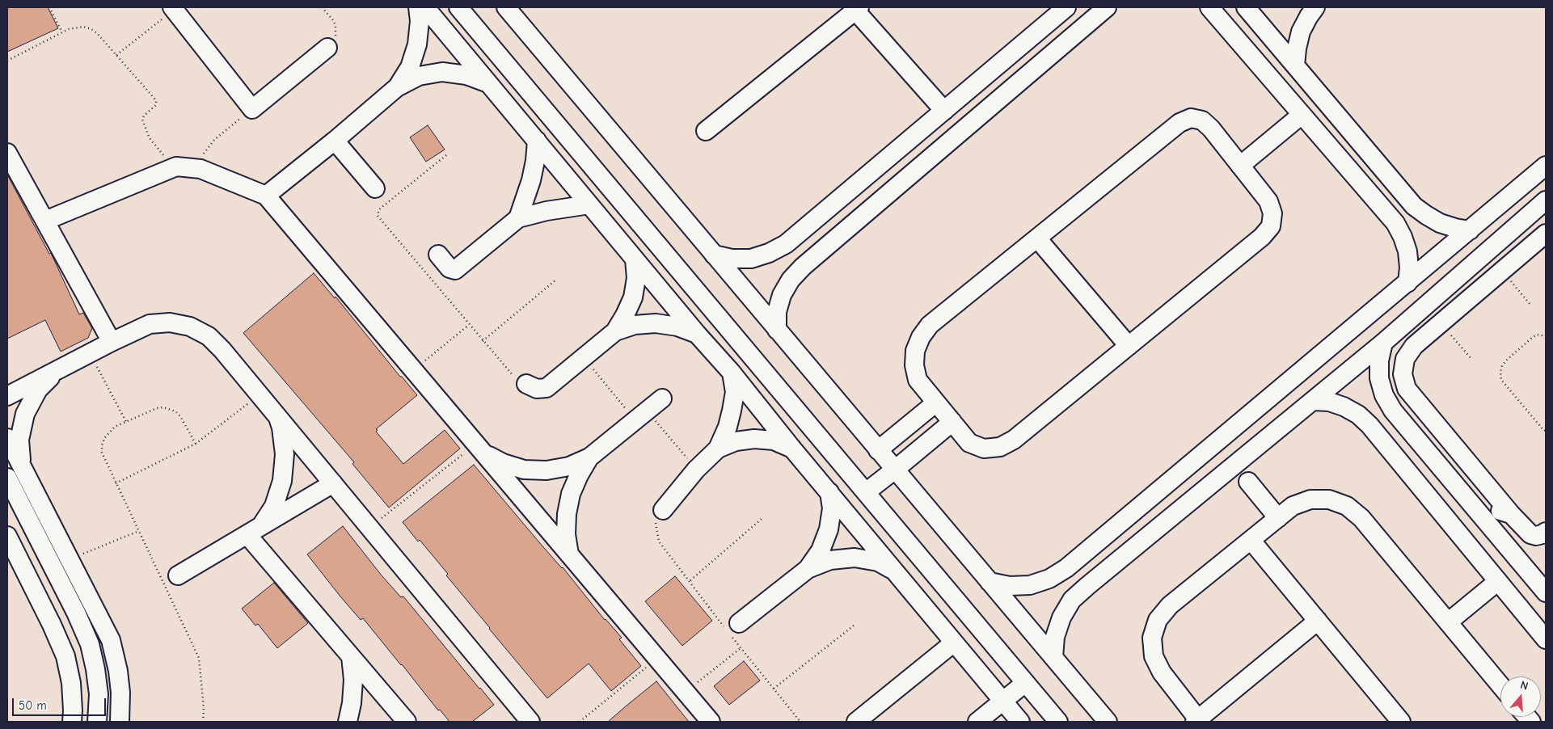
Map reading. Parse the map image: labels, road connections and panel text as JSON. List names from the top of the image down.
{
  "scale_bar": "50 m",
  "north": "top"
}
